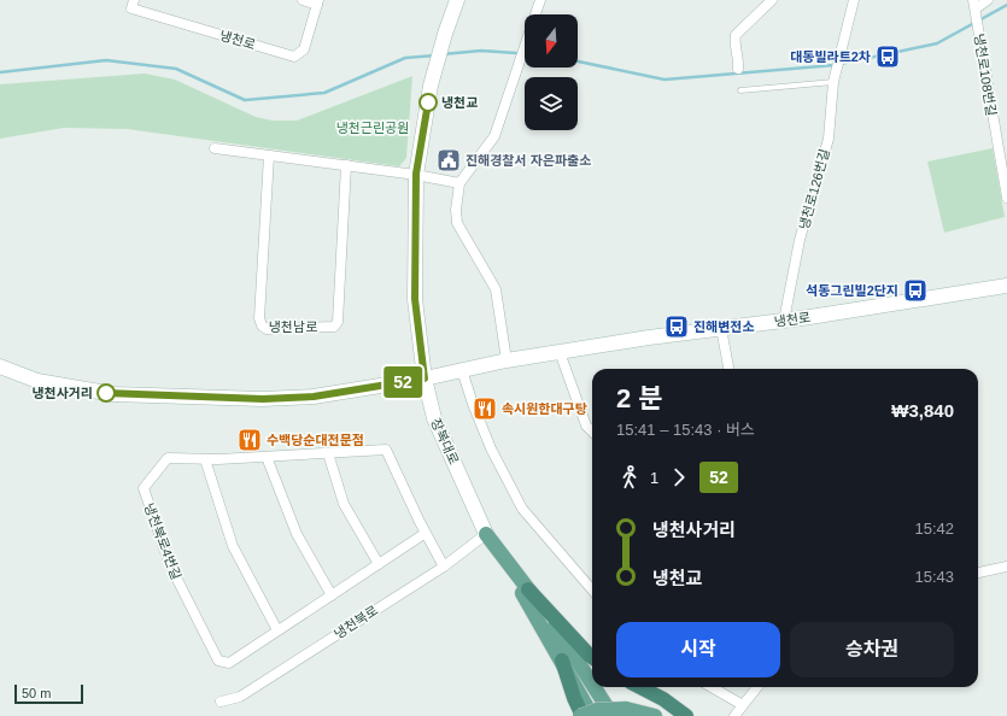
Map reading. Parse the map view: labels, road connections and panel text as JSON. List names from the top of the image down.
{
  "streets": {
    "main road": ["냉천로", "장복대로"],
    "street": [
      "냉천로108번길",
      "냉천로126번길",
      "냉천남로",
      "냉천북로4번길",
      "냉천북로"
    ]
  },
  "crossings": [
    ["냉천로", "냉천로126번길"],
    ["냉천로", "장복대로"],
    ["장복대로", "냉천북로"],
    ["냉천북로4번길", "냉천북로"]
  ],
  "parks": ["냉천근린공원"],
  "places": {
    "bus stop": ["대동빌라트2차", "석동그린빌2단지", "진해변전소"],
    "other": ["냉천교", "냉천사거리"],
    "public building": ["진해경찰서 자은파출소"],
    "restaurant": ["속시원한대구탕", "수백당순대전문점"]
  },
  "lines": ["bus line 52"],
  "scale_bar": "50 m",
  "north": "bottom",
  "page": {
    "on_map": "52",
    "heading": ["2 분", "15:41 – 15:43 · 버스", "₩3,840"],
    "legs": ["1", "52"],
    "list": [
      {
        "name": "냉천사거리",
        "value": "15:42"
      },
      {
        "name": "냉천교",
        "value": "15:43"
      }
    ],
    "buttons": ["시작", "승차권"],
    "scale": "50 m"
  }
}
